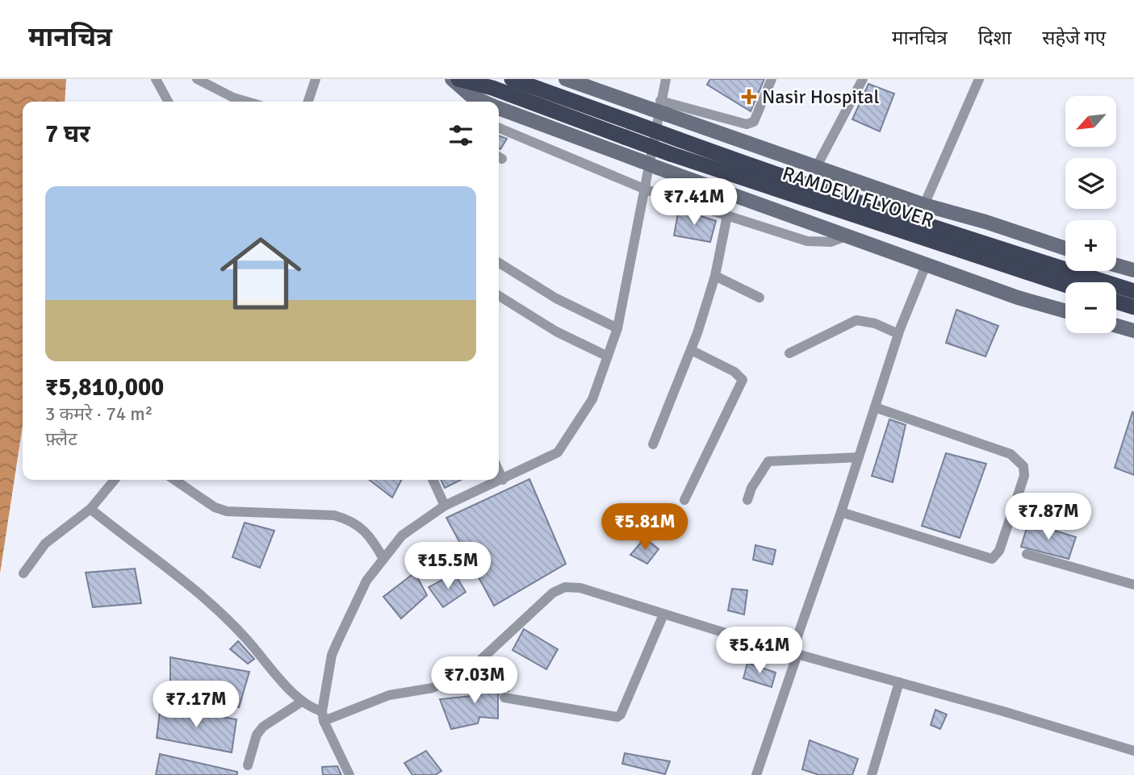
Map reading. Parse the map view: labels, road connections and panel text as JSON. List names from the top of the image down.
{
  "streets": {
    "highway": ["RAMDEVI FLYOVER"]
  },
  "places": {
    "health": ["Nasir Hospital"]
  },
  "north": "bottom left",
  "page": {
    "header": "मानचित्र",
    "nav": ["मानचित्र", "दिशा", "सहेजे गए"],
    "map_buttons": ["+", "−"],
    "heading": "7 घर",
    "list": [
      {
        "name": "₹5,810,000",
        "note": "3 कमरे · 74 m² · फ़्लैट"
      }
    ],
    "price": [
      "₹7.41M",
      "₹7.87M",
      "₹5.81M",
      "₹15.5M",
      "₹5.41M",
      "₹7.03M",
      "₹7.17M"
    ]
  }
}
